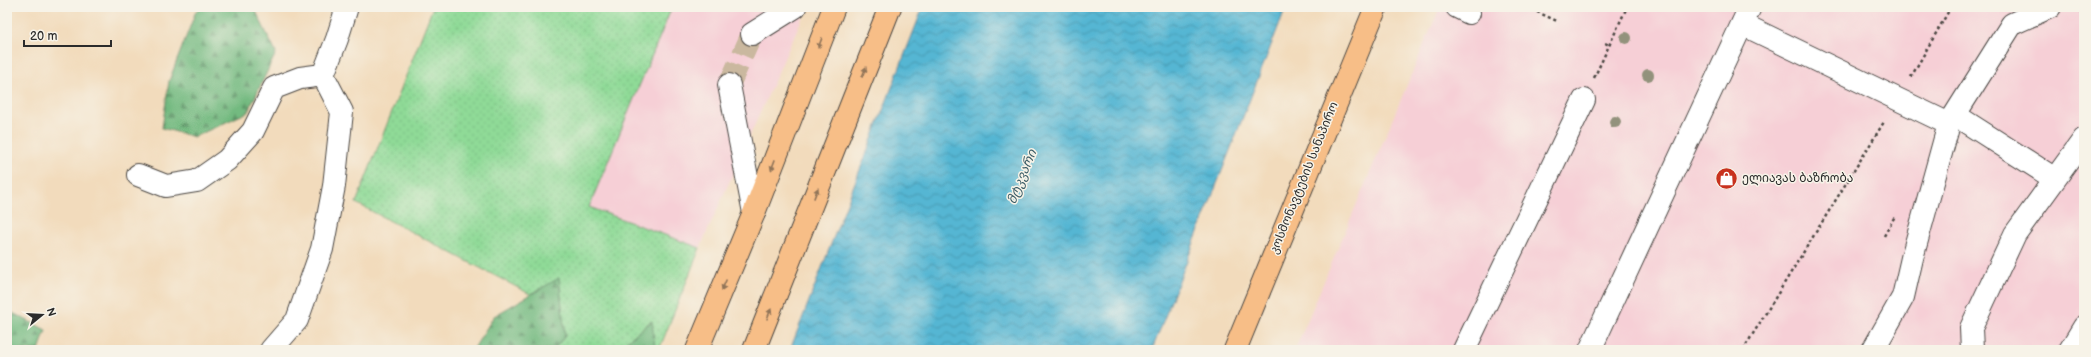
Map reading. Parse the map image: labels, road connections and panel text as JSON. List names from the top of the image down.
{
  "streets": {
    "main road": ["კოსმონავტების სანაპირო"]
  },
  "water": ["მტკვარი"],
  "places": {
    "shop": ["ელიავას ბაზრობა"]
  },
  "scale_bar": "20 m",
  "north": "right"
}
